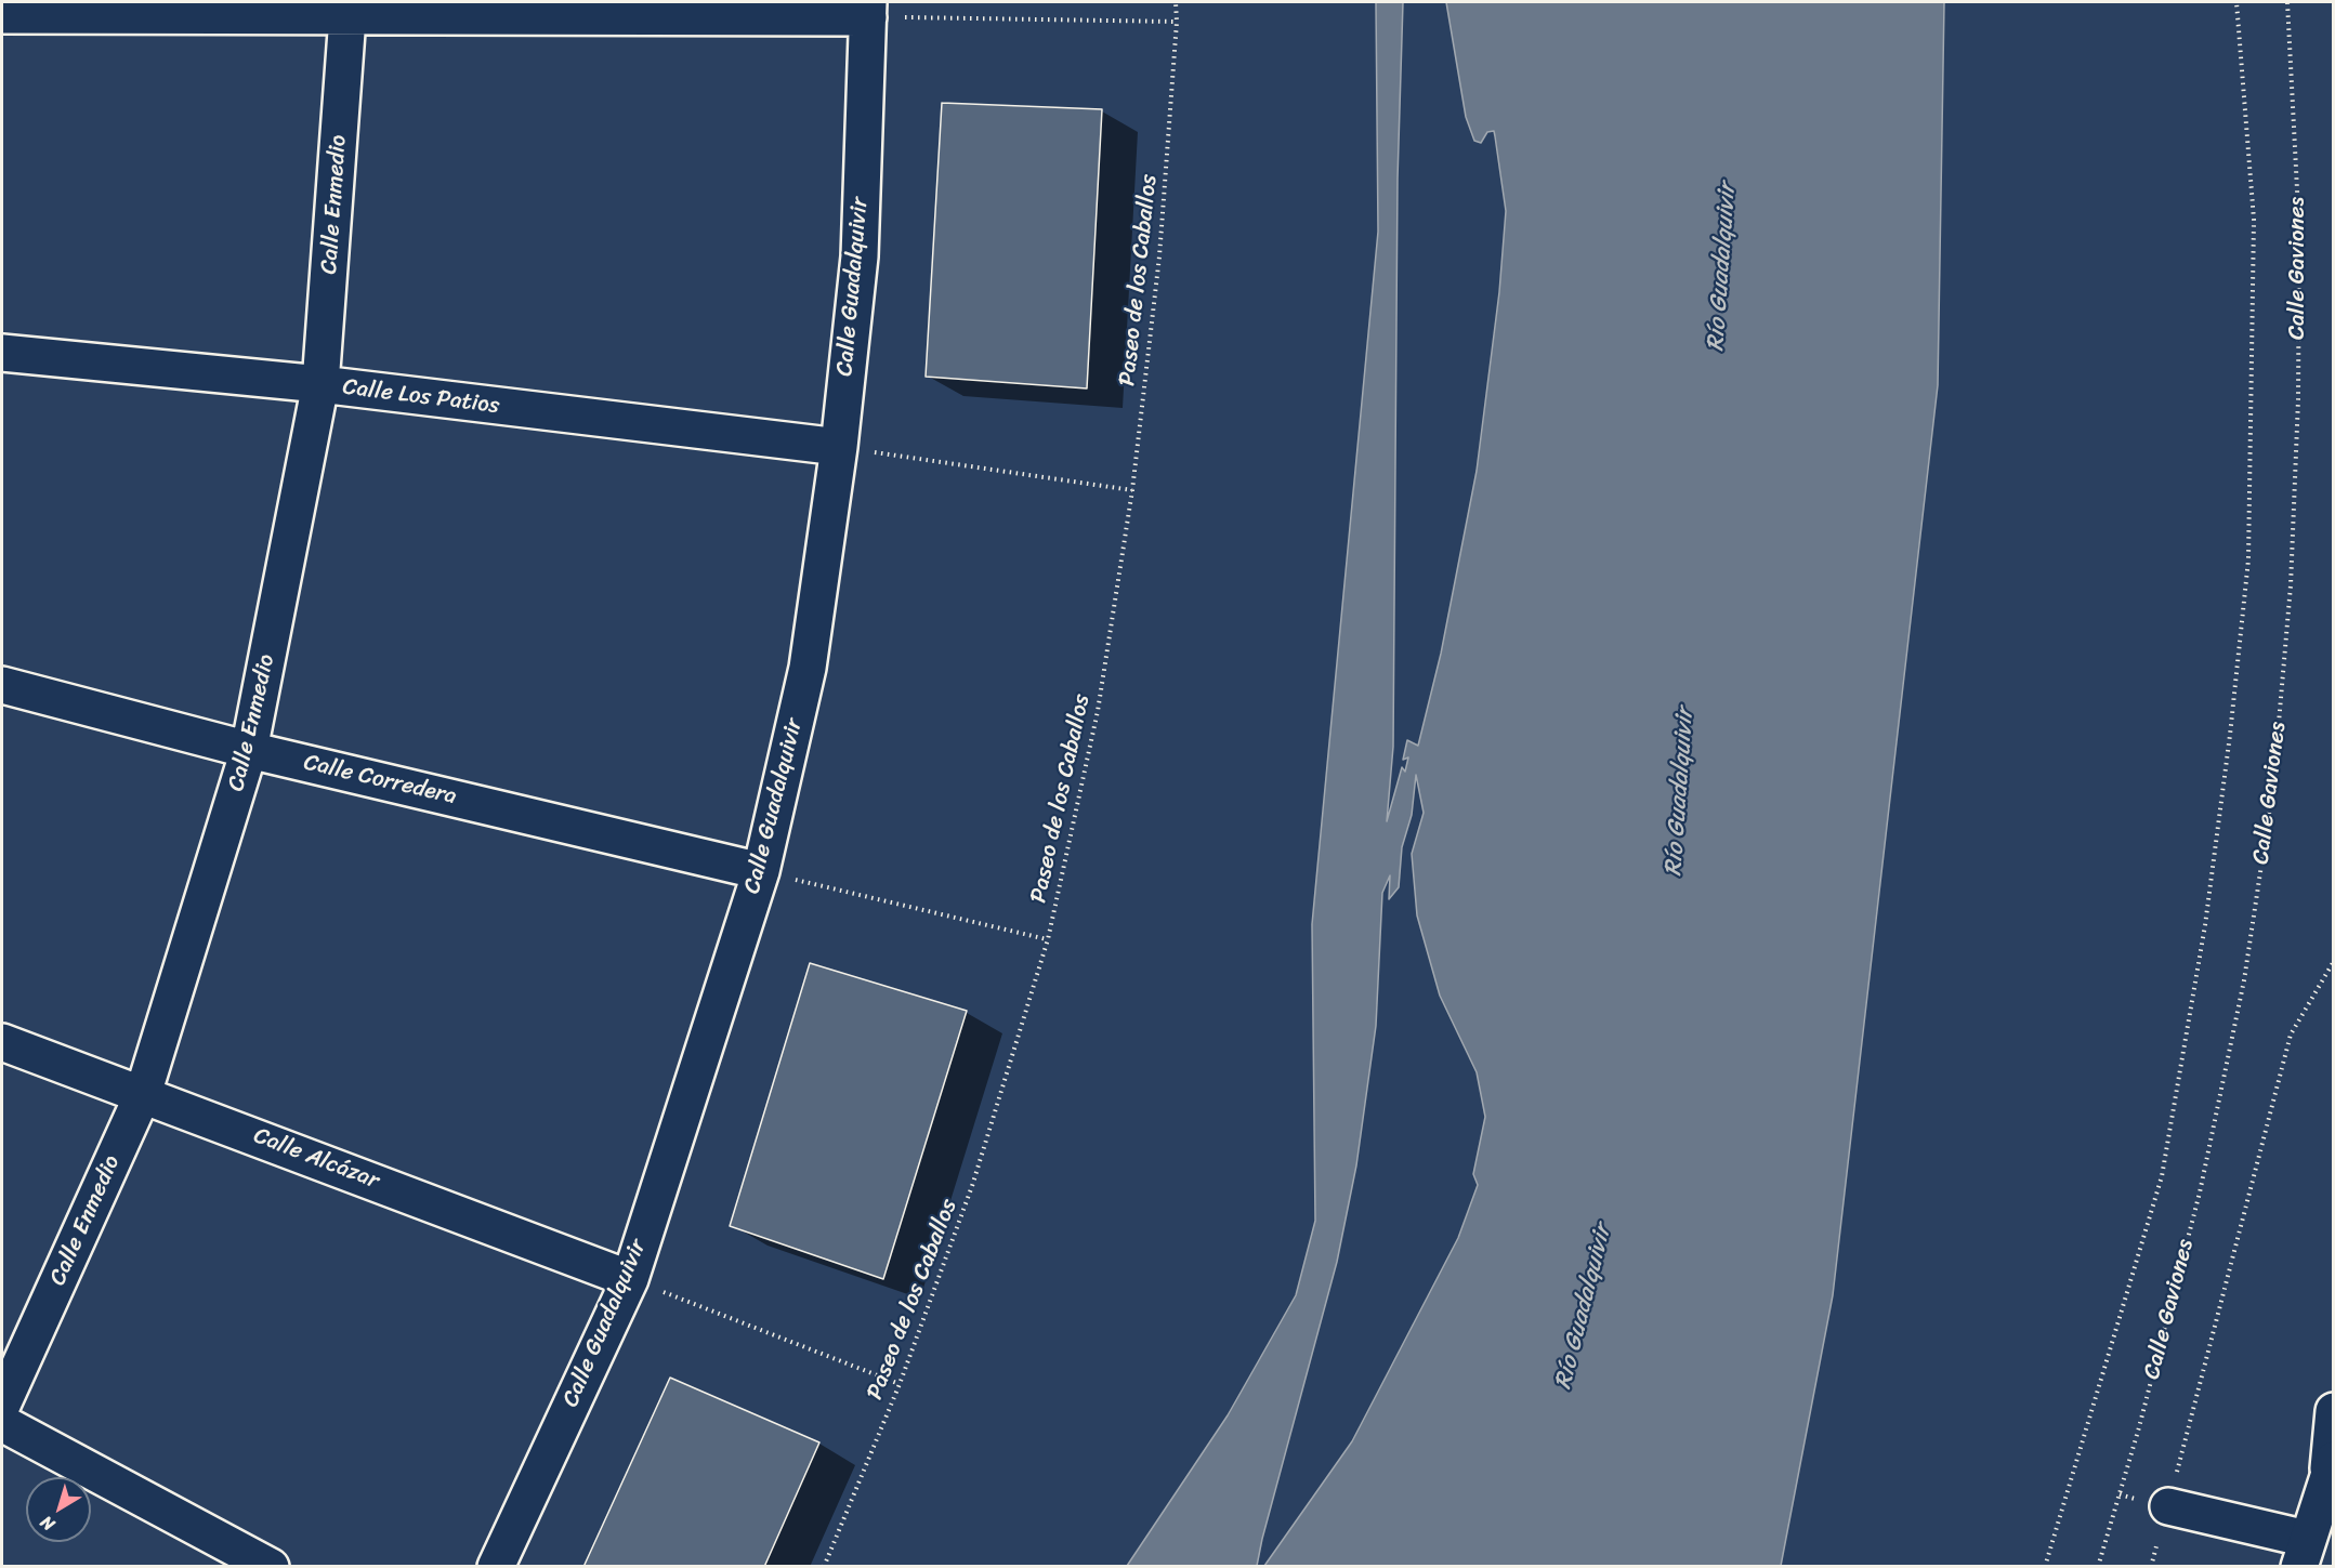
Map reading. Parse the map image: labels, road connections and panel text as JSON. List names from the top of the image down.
{
  "streets": {
    "street": [
      "Calle Enmedio",
      "Calle Guadalquivir",
      "Calle Los Patios",
      "Calle Corredera",
      "Calle Alcázar"
    ],
    "path": ["Calle Gaviones", "Paseo de los Caballos"]
  },
  "crossings": [
    ["Calle Enmedio", "Calle Los Patios"],
    ["Calle Enmedio", "Calle Corredera"],
    ["Calle Enmedio", "Calle Alcázar"],
    ["Calle Guadalquivir", "Calle Los Patios"],
    ["Calle Guadalquivir", "Calle Corredera"],
    ["Calle Guadalquivir", "Calle Alcázar"]
  ],
  "water": ["Río Guadalquivir"],
  "north": "bottom left"
}
